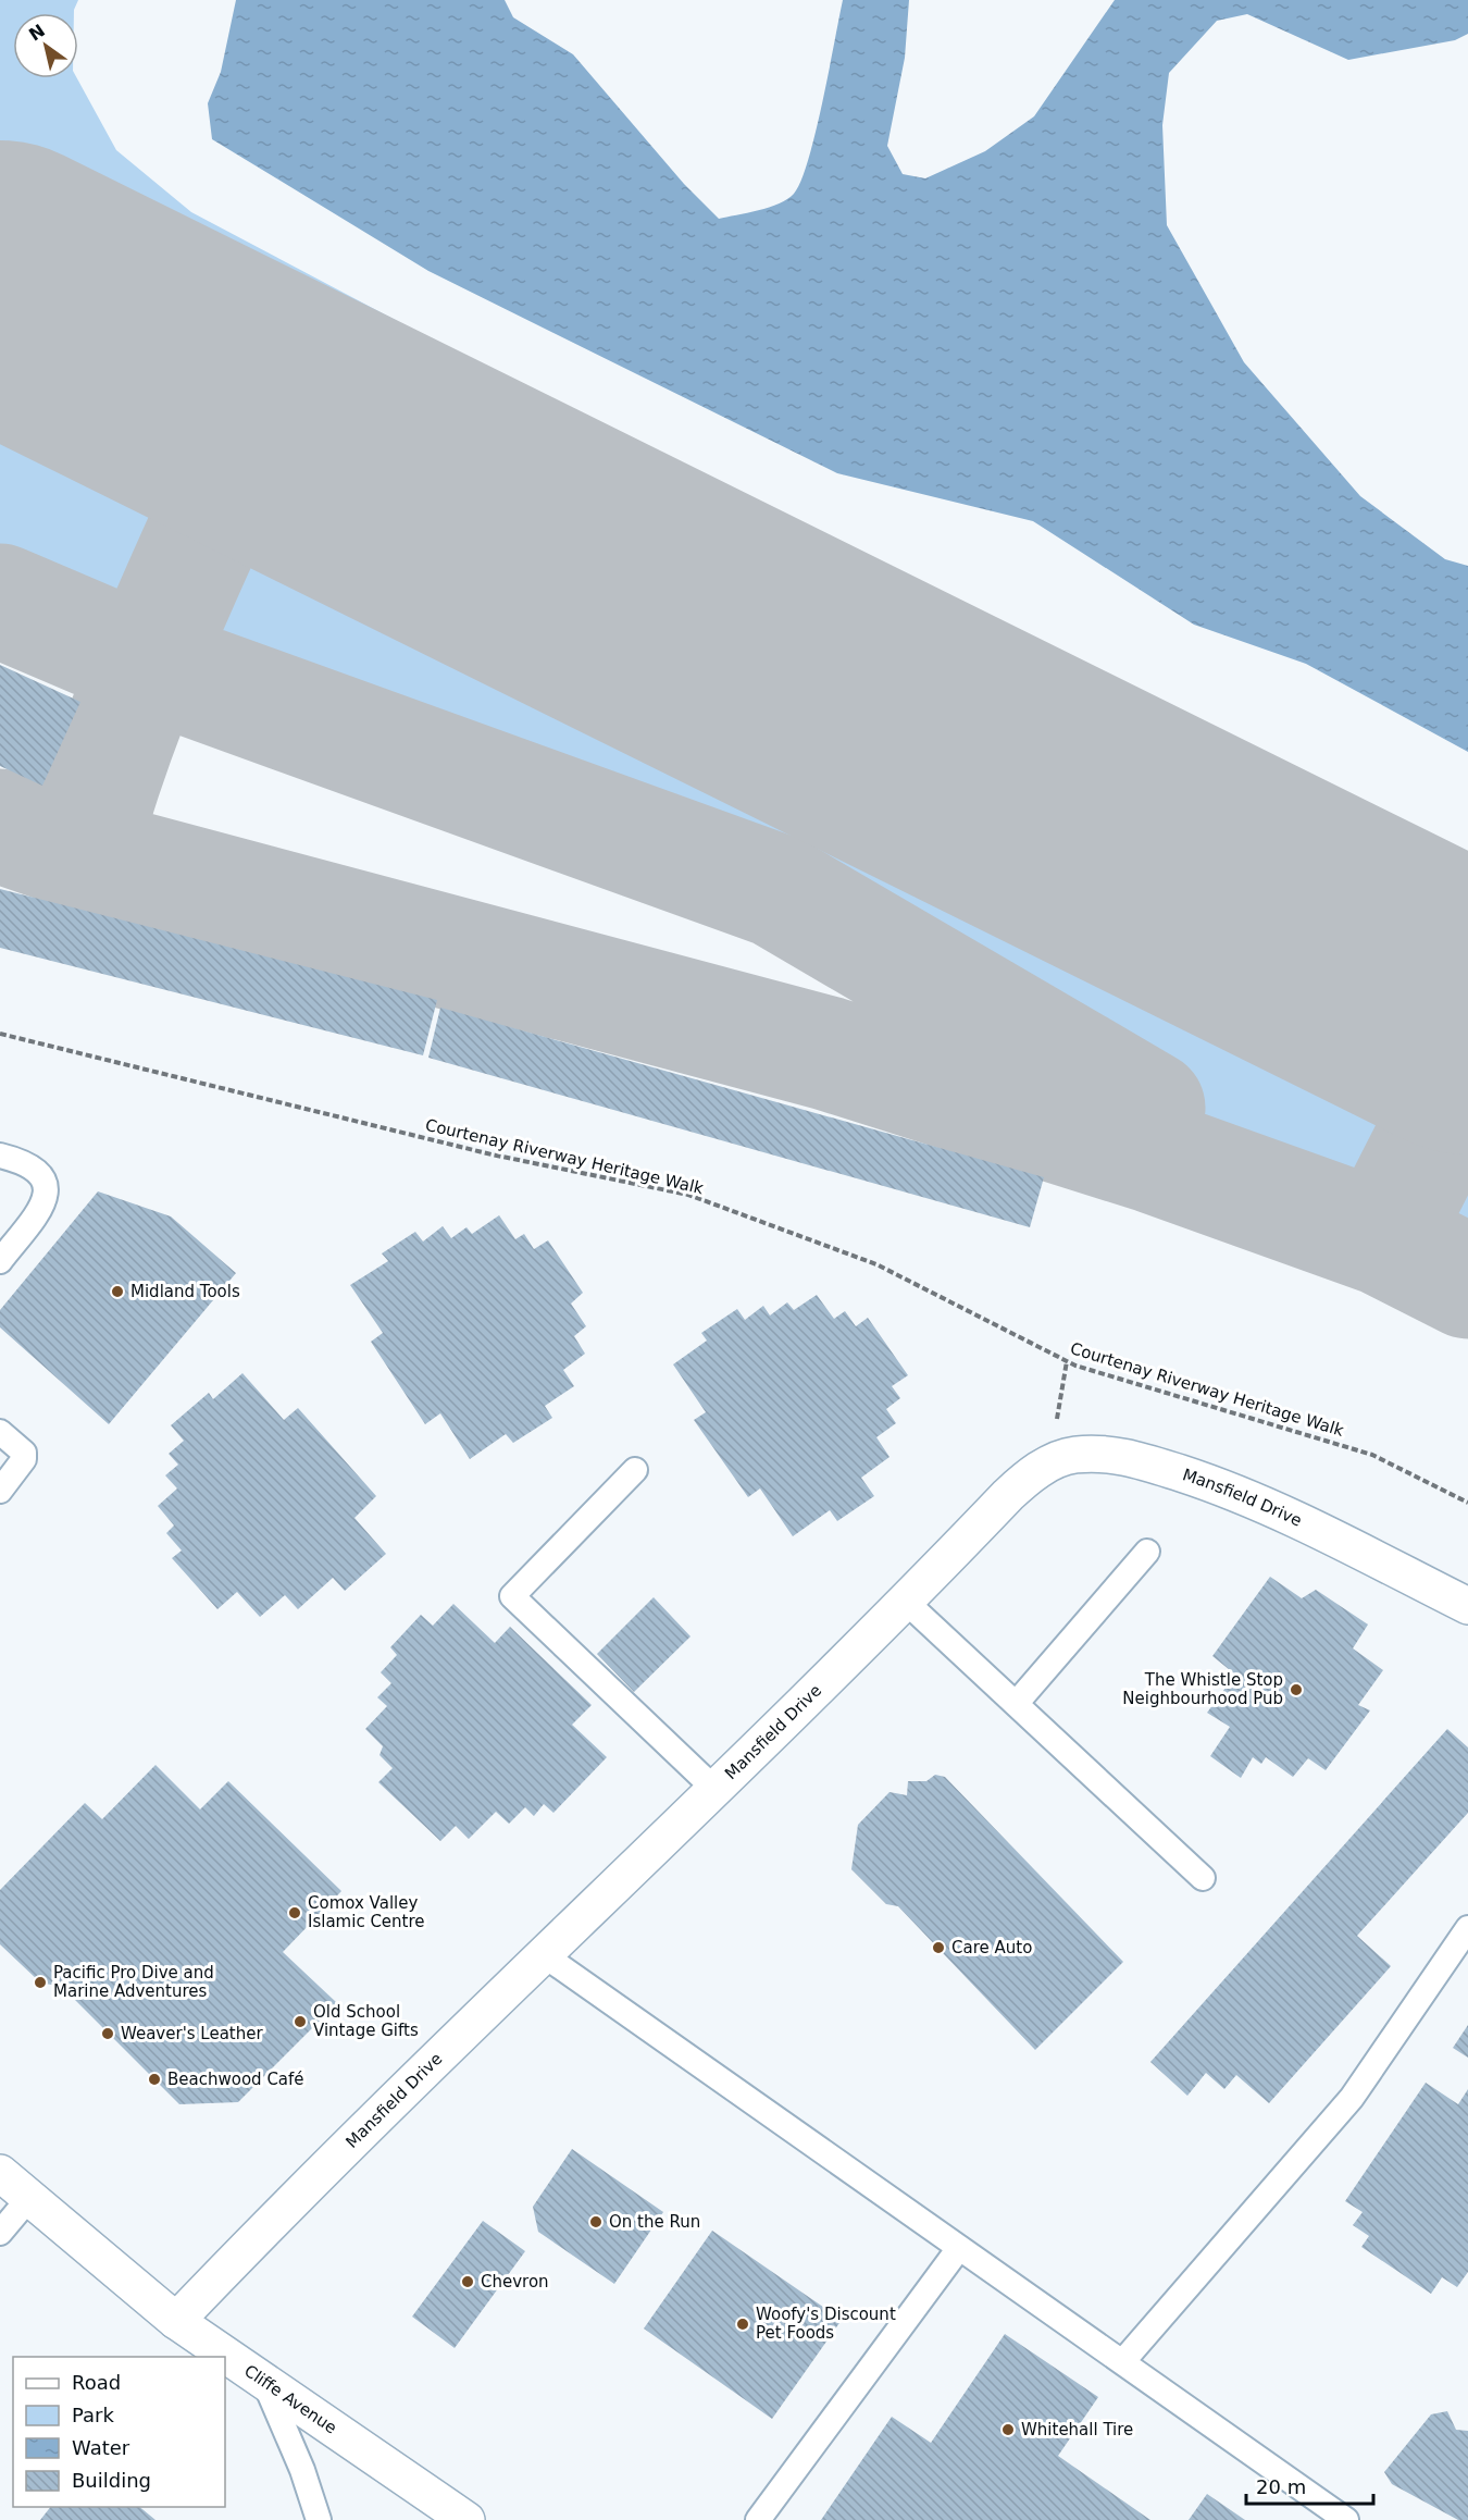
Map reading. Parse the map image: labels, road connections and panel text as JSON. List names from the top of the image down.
{
  "streets": {
    "street": ["Mansfield Drive", "Cliffe Avenue"],
    "path": ["Courtenay Riverway Heritage Walk"]
  },
  "crossings": [
    ["Mansfield Drive", "Cliffe Avenue"]
  ],
  "places": [
    "Midland Tools",
    "The Whistle Stop Neighbourhood Pub",
    "Comox Valley Islamic Centre",
    "Care Auto",
    "Pacific Pro Dive and Marine Adventures",
    "Old School Vintage Gifts",
    "Weaver's Leather",
    "Beachwood Café",
    "On the Run",
    "Chevron",
    "Woofy's Discount Pet Foods",
    "Whitehall Tire"
  ],
  "legend": [
    "Road",
    "Park",
    "Water",
    "Building"
  ],
  "scale_bar": "20 m",
  "north": "top left"
}
